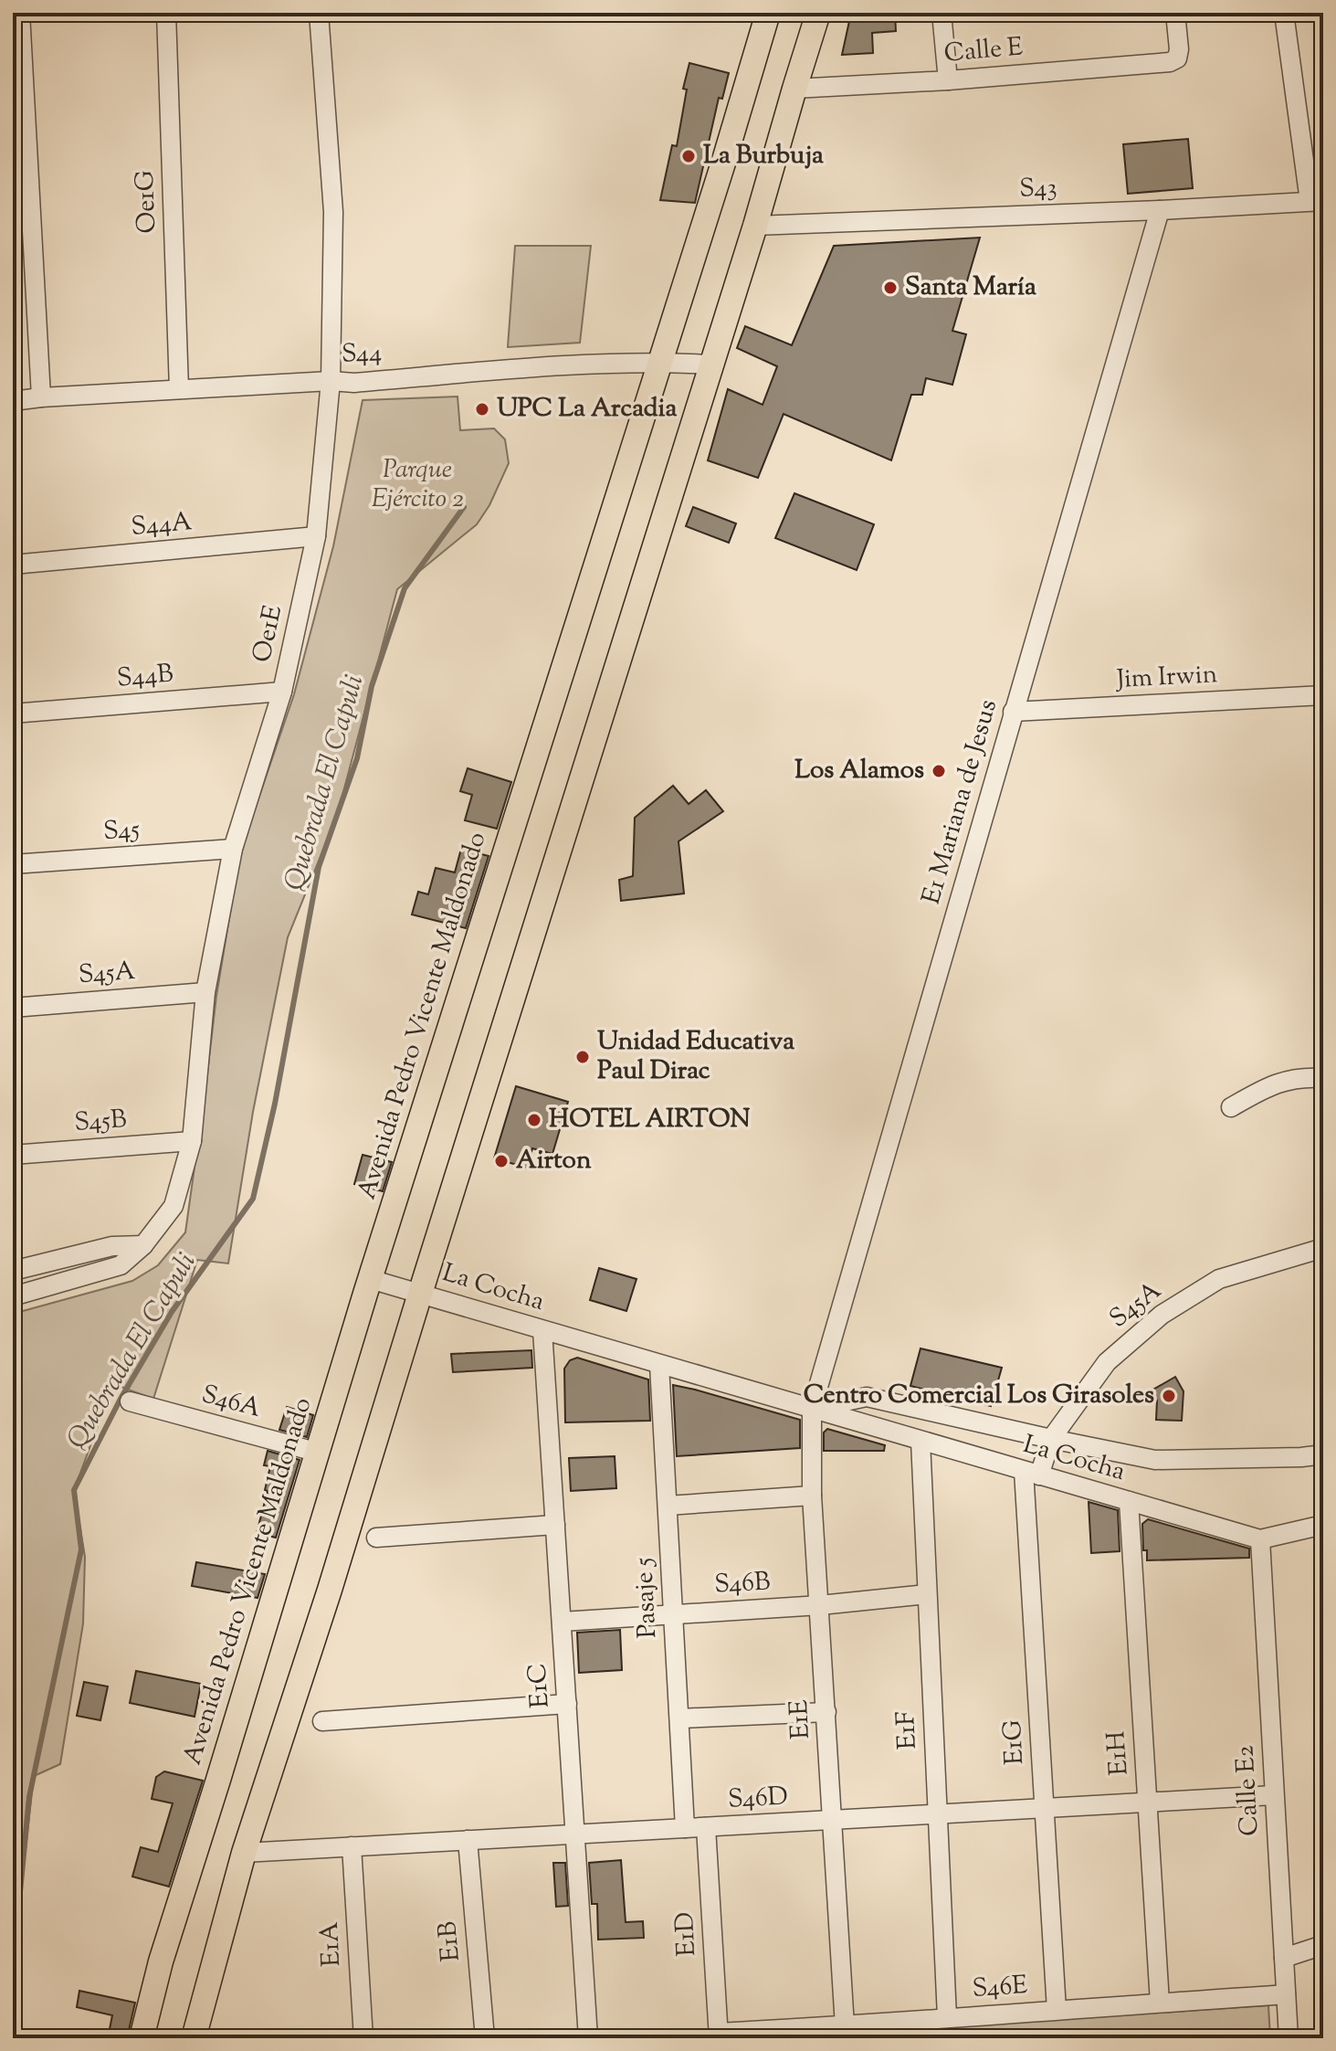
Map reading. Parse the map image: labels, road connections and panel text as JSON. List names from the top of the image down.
{
  "streets": {
    "main road": ["Avenida Pedro Vicente Maldonado"],
    "street": [
      "Calle E",
      "S43",
      "Oe1G",
      "S44",
      "S44A",
      "Oe1E",
      "S44B",
      "Jim Irwin",
      "E1 Mariana de Jesus",
      "S45",
      "S45A",
      "S45B",
      "La Cocha",
      "S46A",
      "S46B",
      "Pasaje 5",
      "E1C",
      "E1E",
      "E1F",
      "E1G",
      "E1H",
      "Calle E2",
      "S46D",
      "E1D",
      "E1B",
      "E1A",
      "S46E"
    ]
  },
  "crossings": [
    ["S43", "E1 Mariana de Jesus"],
    ["Oe1G", "S44"],
    ["S44", "Oe1E"],
    ["S44", "Avenida Pedro Vicente Maldonado"],
    ["S44A", "Oe1E"],
    ["Oe1E", "S44B"],
    ["Oe1E", "S45"],
    ["Oe1E", "S45A"],
    ["Oe1E", "S45B"],
    ["Jim Irwin", "E1 Mariana de Jesus"],
    ["E1 Mariana de Jesus", "La Cocha"],
    ["E1 Mariana de Jesus", "E1E"],
    ["S45A", "La Cocha"],
    ["S45A", "E1G"],
    ["Avenida Pedro Vicente Maldonado", "La Cocha"],
    ["Avenida Pedro Vicente Maldonado", "S46A"],
    ["La Cocha", "Pasaje 5"],
    ["La Cocha", "E1C"],
    ["La Cocha", "E1E"],
    ["La Cocha", "E1F"],
    ["La Cocha", "E1G"],
    ["La Cocha", "E1H"],
    ["La Cocha", "Calle E2"],
    ["S46B", "Pasaje 5"],
    ["S46B", "E1C"],
    ["S46B", "E1E"],
    ["S46B", "E1F"],
    ["Pasaje 5", "S46D"],
    ["E1C", "S46D"],
    ["E1E", "S46D"],
    ["E1E", "S46E"],
    ["E1F", "S46D"],
    ["E1F", "S46E"],
    ["E1G", "S46D"],
    ["E1G", "S46E"],
    ["E1H", "S46D"],
    ["E1H", "S46E"],
    ["Calle E2", "S46D"],
    ["Calle E2", "S46E"],
    ["S46D", "E1D"],
    ["S46D", "E1B"],
    ["S46D", "E1A"],
    ["E1D", "S46E"]
  ],
  "water": ["Quebrada El Capuli"],
  "parks": ["Parque Ejército 2"],
  "places": [
    "La Burbuja",
    "Santa María",
    "UPC La Arcadia",
    "Los Alamos",
    "Unidad Educativa Paul Dirac",
    "HOTEL AIRTON",
    "Airton",
    "Centro Comercial Los Girasoles"
  ]
}
